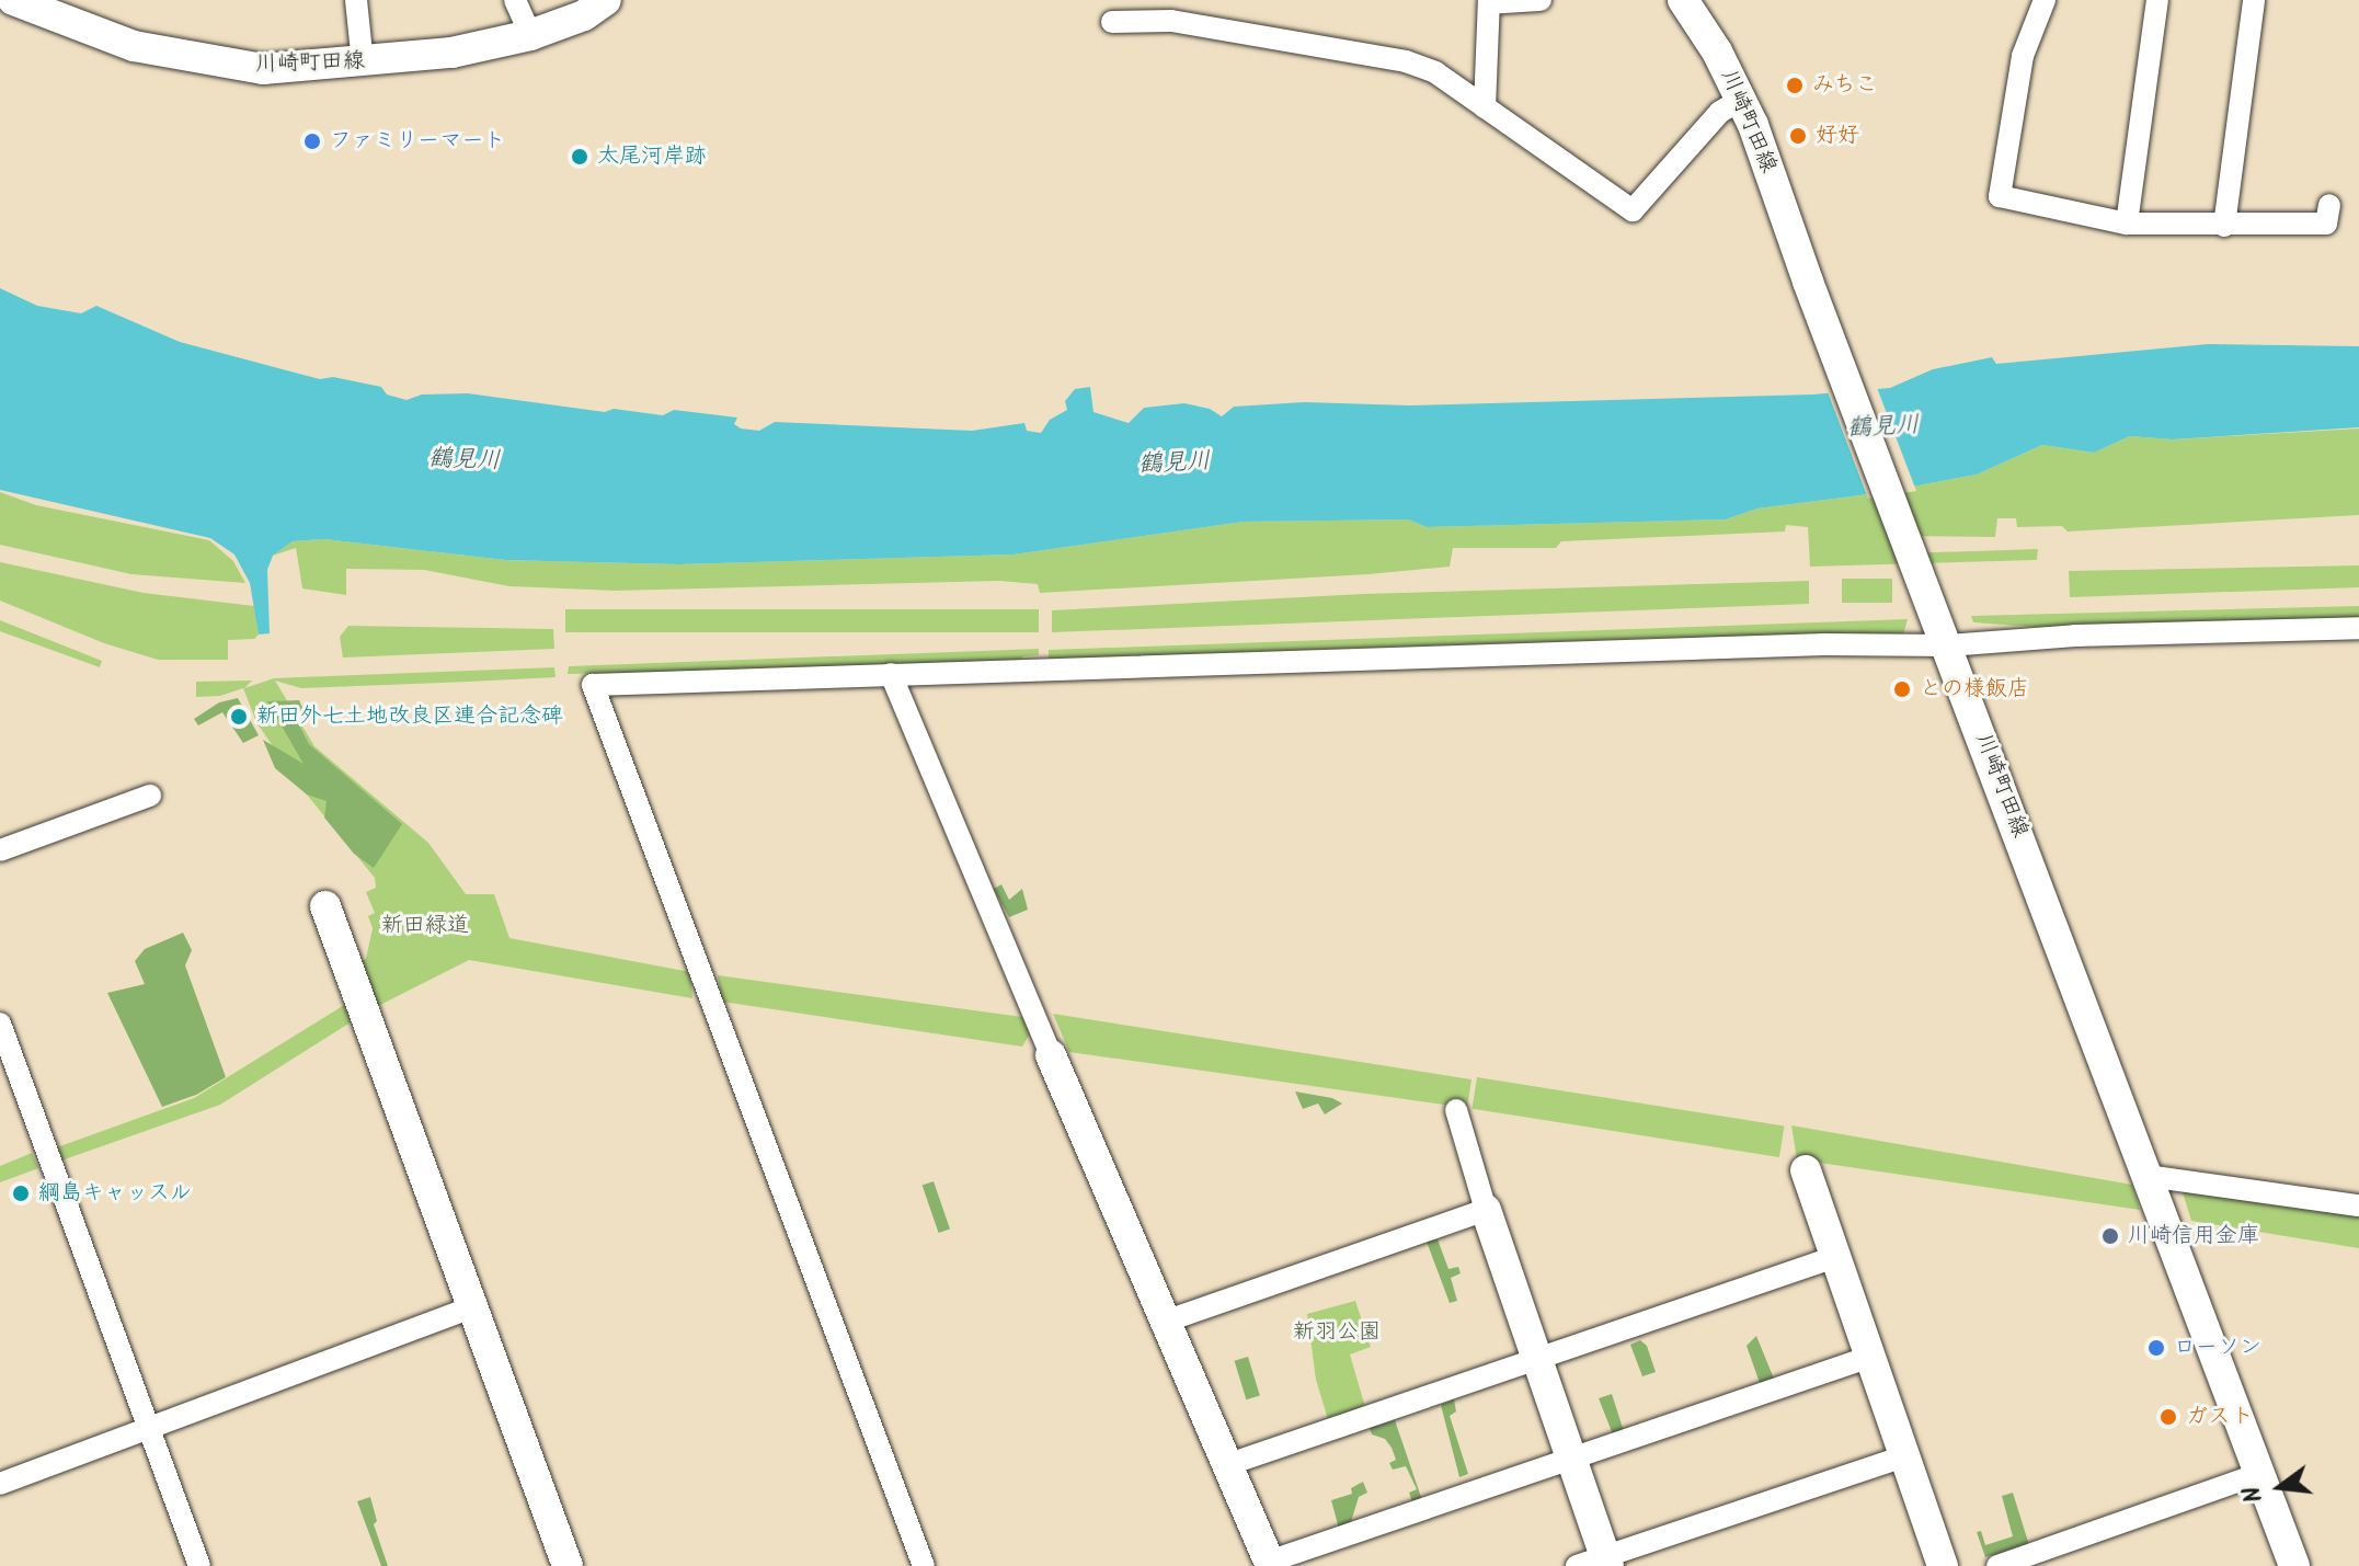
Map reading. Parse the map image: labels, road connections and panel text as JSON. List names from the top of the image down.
{
  "streets": {
    "main road": ["川崎町田線"]
  },
  "water": ["鶴見川"],
  "parks": ["新田緑道", "新羽公園"],
  "places": [
    "みちこ",
    "好好",
    "ファミリーマート",
    "太尾河岸跡",
    "との様飯店",
    "新田外七土地改良区連合記念碑",
    "綱島キャッスル",
    "川崎信用金庫",
    "ローソン",
    "ガスト"
  ],
  "north": "left"
}
